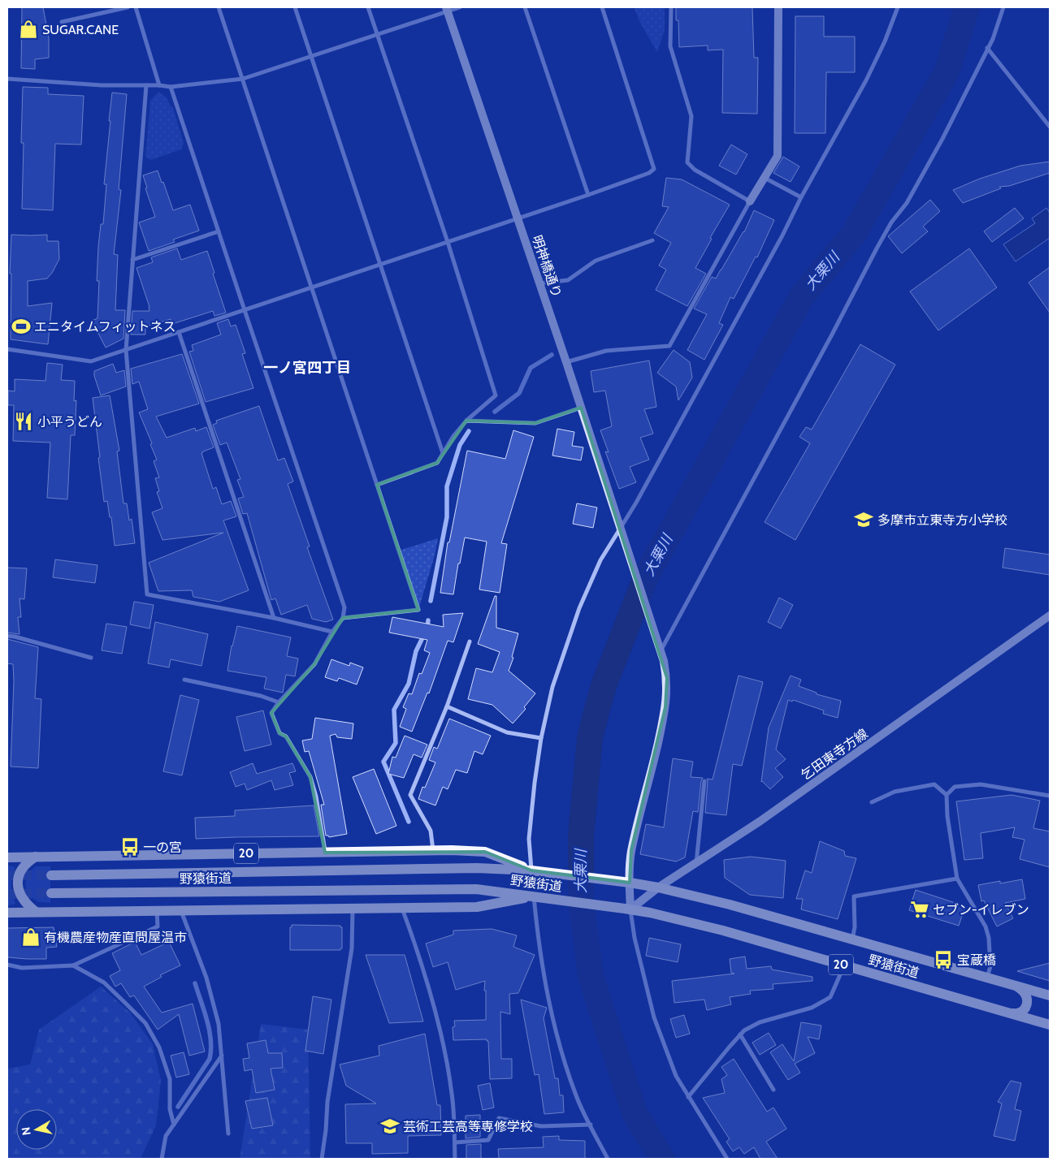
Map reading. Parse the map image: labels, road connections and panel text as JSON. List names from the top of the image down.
{
  "streets": {
    "main road": ["20", "野猿街道"],
    "street": ["明神橋通り", "乞田東寺方線"]
  },
  "crossings": [
    ["明神橋通り", "乞田東寺方線"],
    ["明神橋通り", "野猿街道"],
    ["乞田東寺方線", "野猿街道"],
    ["20", "野猿街道"]
  ],
  "districts": ["一ノ宮四丁目"],
  "water": ["大栗川"],
  "places": {
    "shop": ["SUGAR.CANE", "有機農産物産直問屋温市"],
    "sports": ["エニタイムフィットネス"],
    "restaurant": ["小平うどん"],
    "school or university": ["多摩市立東寺方小学校", "芸術工芸高等専修学校"],
    "bus stop": ["一の宮", "宝蔵橋"],
    "supermarket": ["セブン-イレブン"]
  },
  "north": "left"
}
